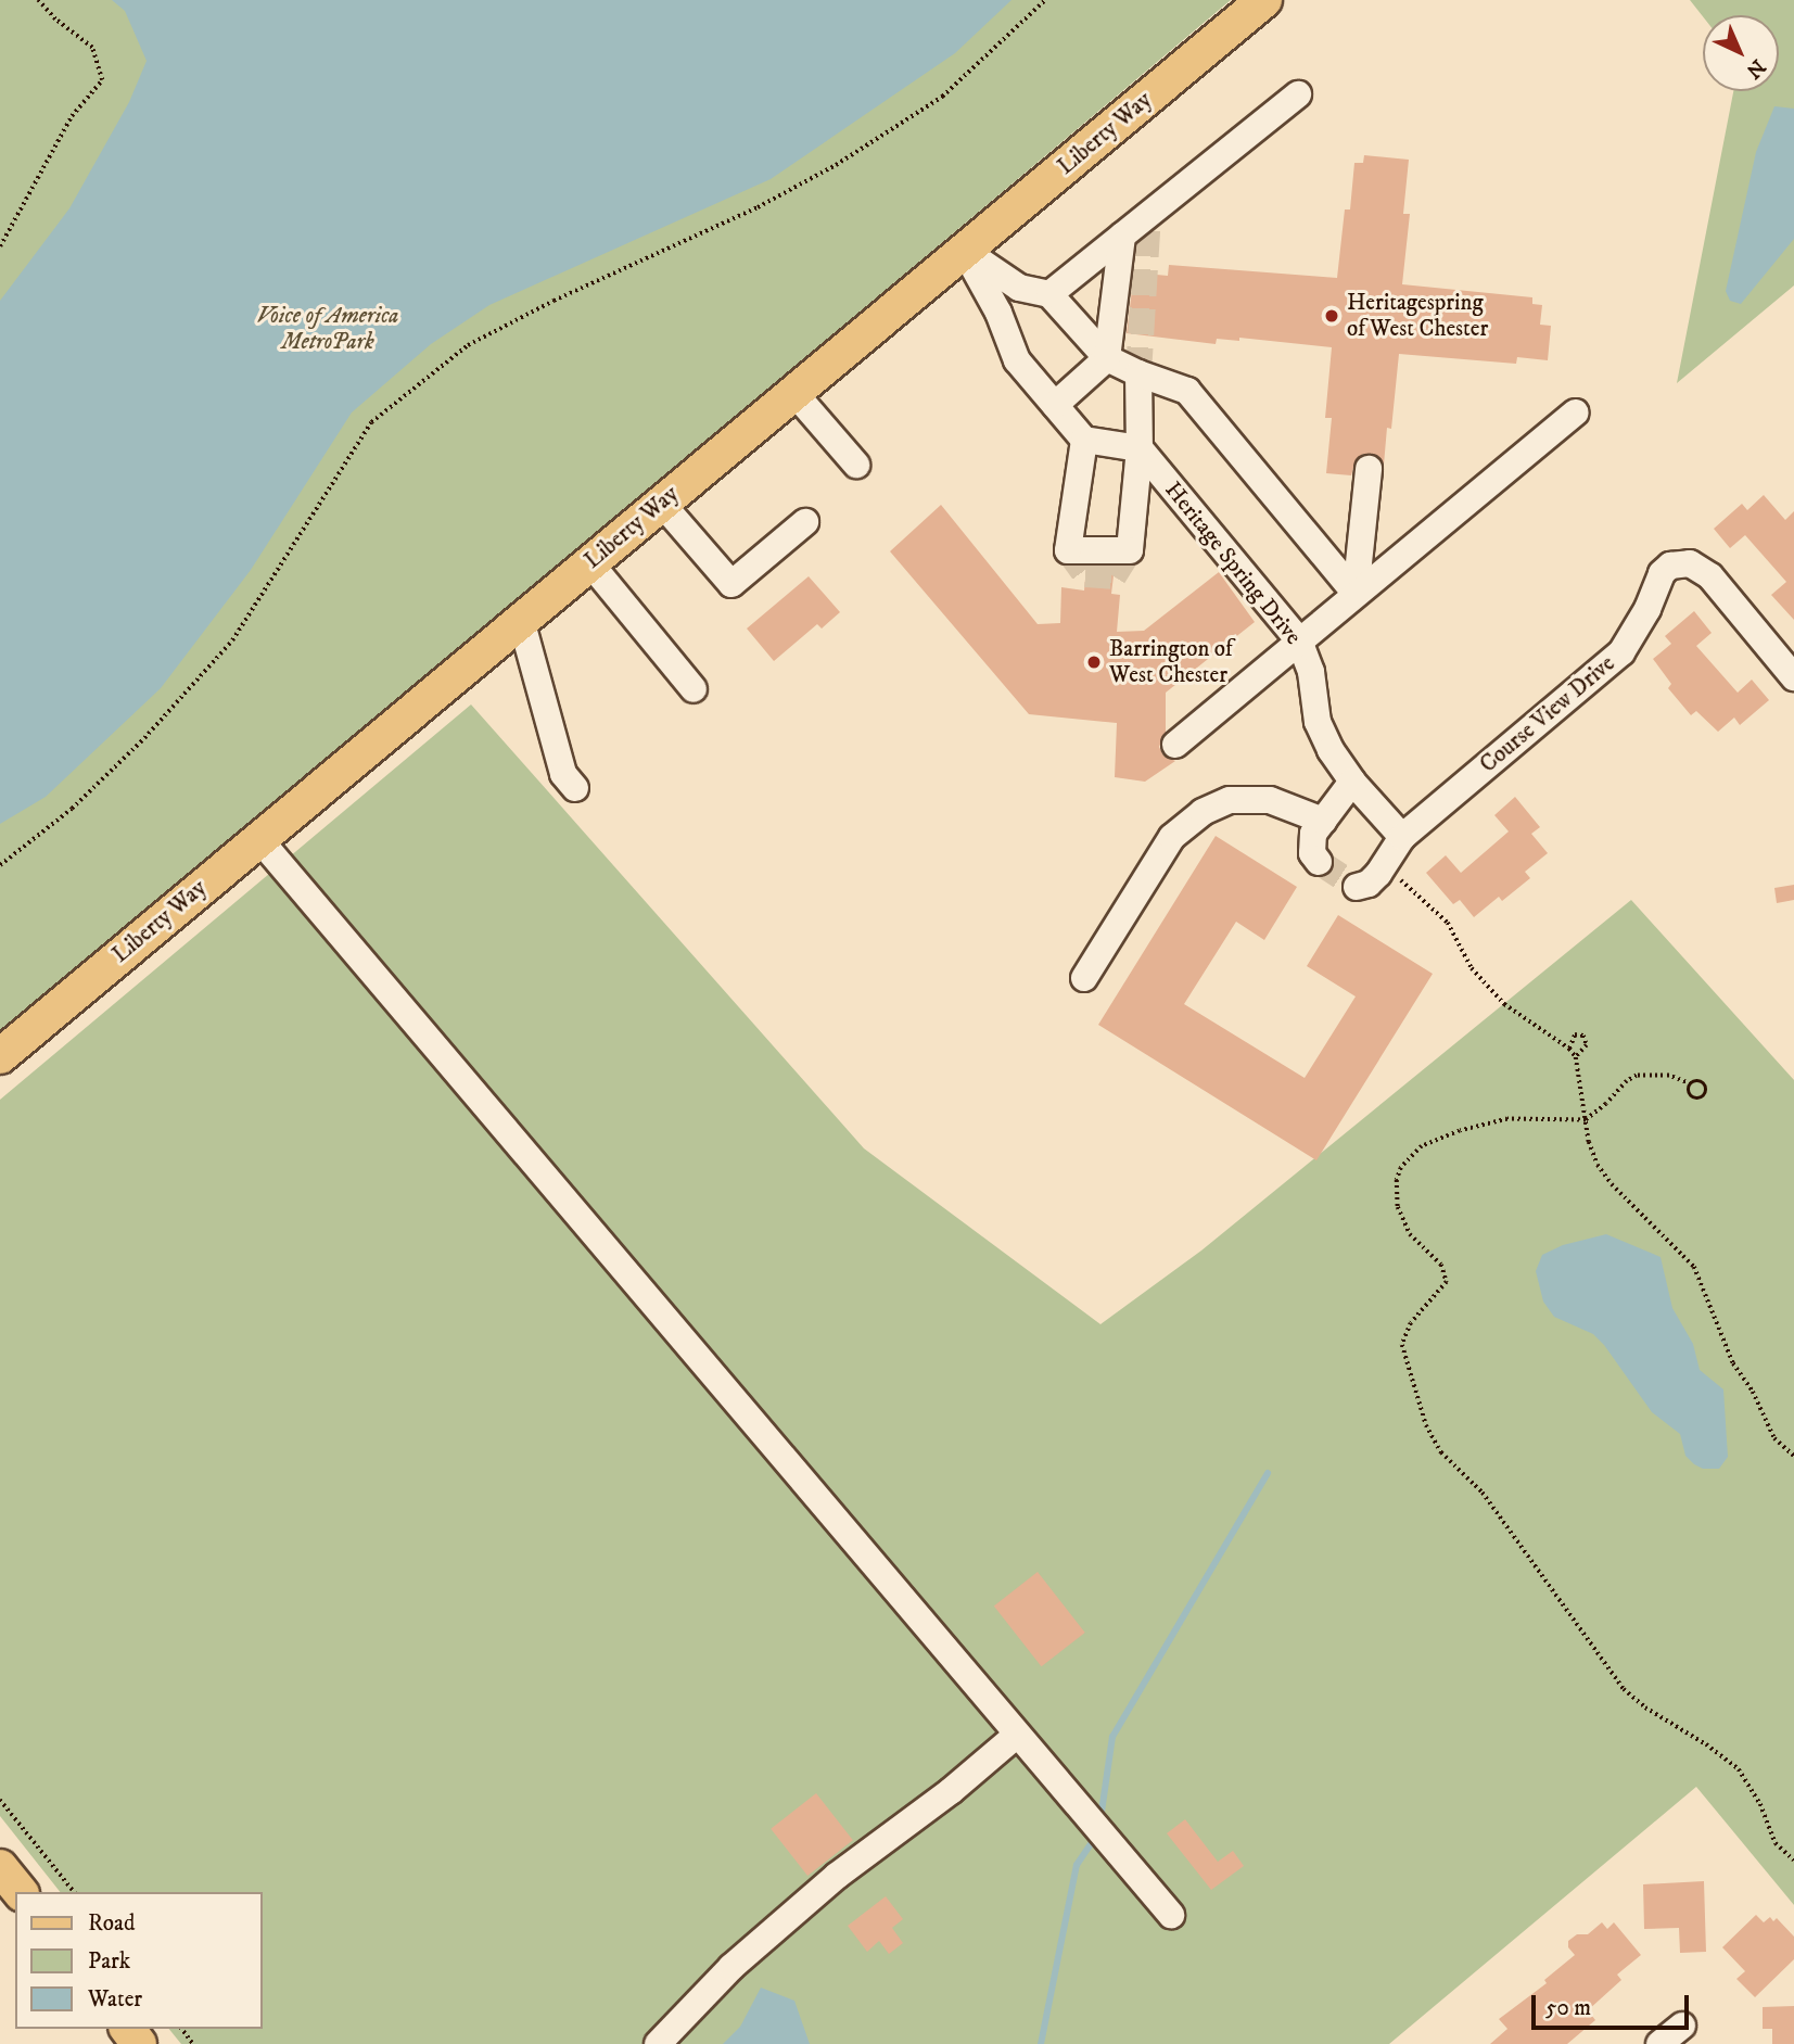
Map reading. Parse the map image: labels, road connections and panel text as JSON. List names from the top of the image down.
{
  "streets": {
    "main road": ["Liberty Way"],
    "street": ["Heritage Spring Drive", "Course View Drive"]
  },
  "crossings": [
    ["Heritage Spring Drive", "Course View Drive"]
  ],
  "parks": ["Voice of America MetroPark"],
  "places": ["Heritagespring of West Chester", "Barrington of West Chester"],
  "legend": ["Road", "Park", "Water"],
  "scale_bar": "50 m",
  "north": "bottom right"
}
